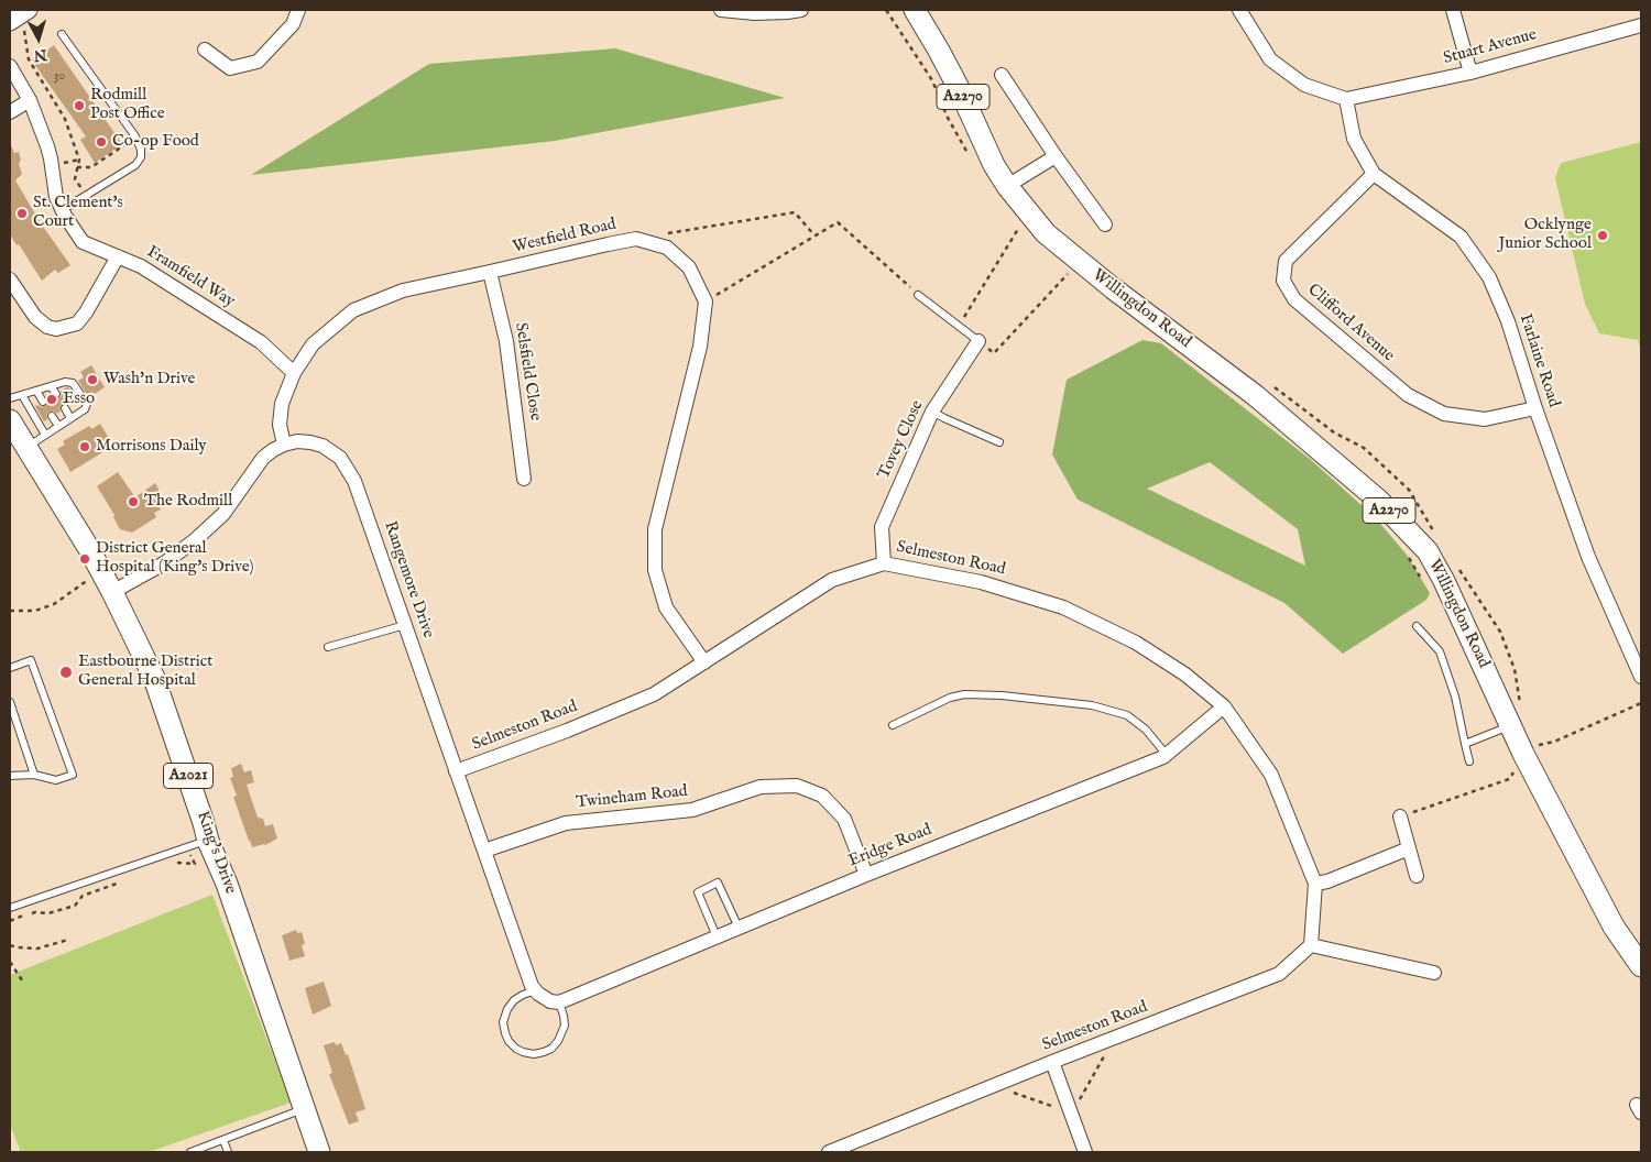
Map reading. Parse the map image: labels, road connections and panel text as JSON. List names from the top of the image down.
{
  "streets": {
    "main road": [
      "A2270",
      "Willingdon Road",
      "A2021",
      "King's Drive"
    ],
    "street": [
      "Stuart Avenue",
      "Westfield Road",
      "Framfield Way",
      "Clifford Avenue",
      "Farlaine Road",
      "Selsfield Close",
      "Tovey Close",
      "Selmeston Road",
      "Rangemore Drive",
      "Twineham Road",
      "Eridge Road"
    ]
  },
  "crossings": [
    ["Stuart Avenue", "Farlaine Road"],
    ["Westfield Road", "Framfield Way"],
    ["Westfield Road", "Selsfield Close"],
    ["Westfield Road", "Rangemore Drive"],
    ["Clifford Avenue", "Farlaine Road"],
    ["Tovey Close", "Selmeston Road"],
    ["Selmeston Road", "Rangemore Drive"],
    ["Selmeston Road", "Eridge Road"],
    ["Rangemore Drive", "Twineham Road"],
    ["Rangemore Drive", "Eridge Road"],
    ["Twineham Road", "Eridge Road"]
  ],
  "places": [
    "Rodmill Post Office",
    "Co-op Food",
    "St. Clement's Court",
    "Ocklynge Junior School",
    "Wash'n Drive",
    "Esso",
    "Morrisons Daily",
    "The Rodmill",
    "District General Hospital (King's Drive)",
    "Eastbourne District General Hospital"
  ],
  "house_numbers": ["30"],
  "north": "bottom"
}
